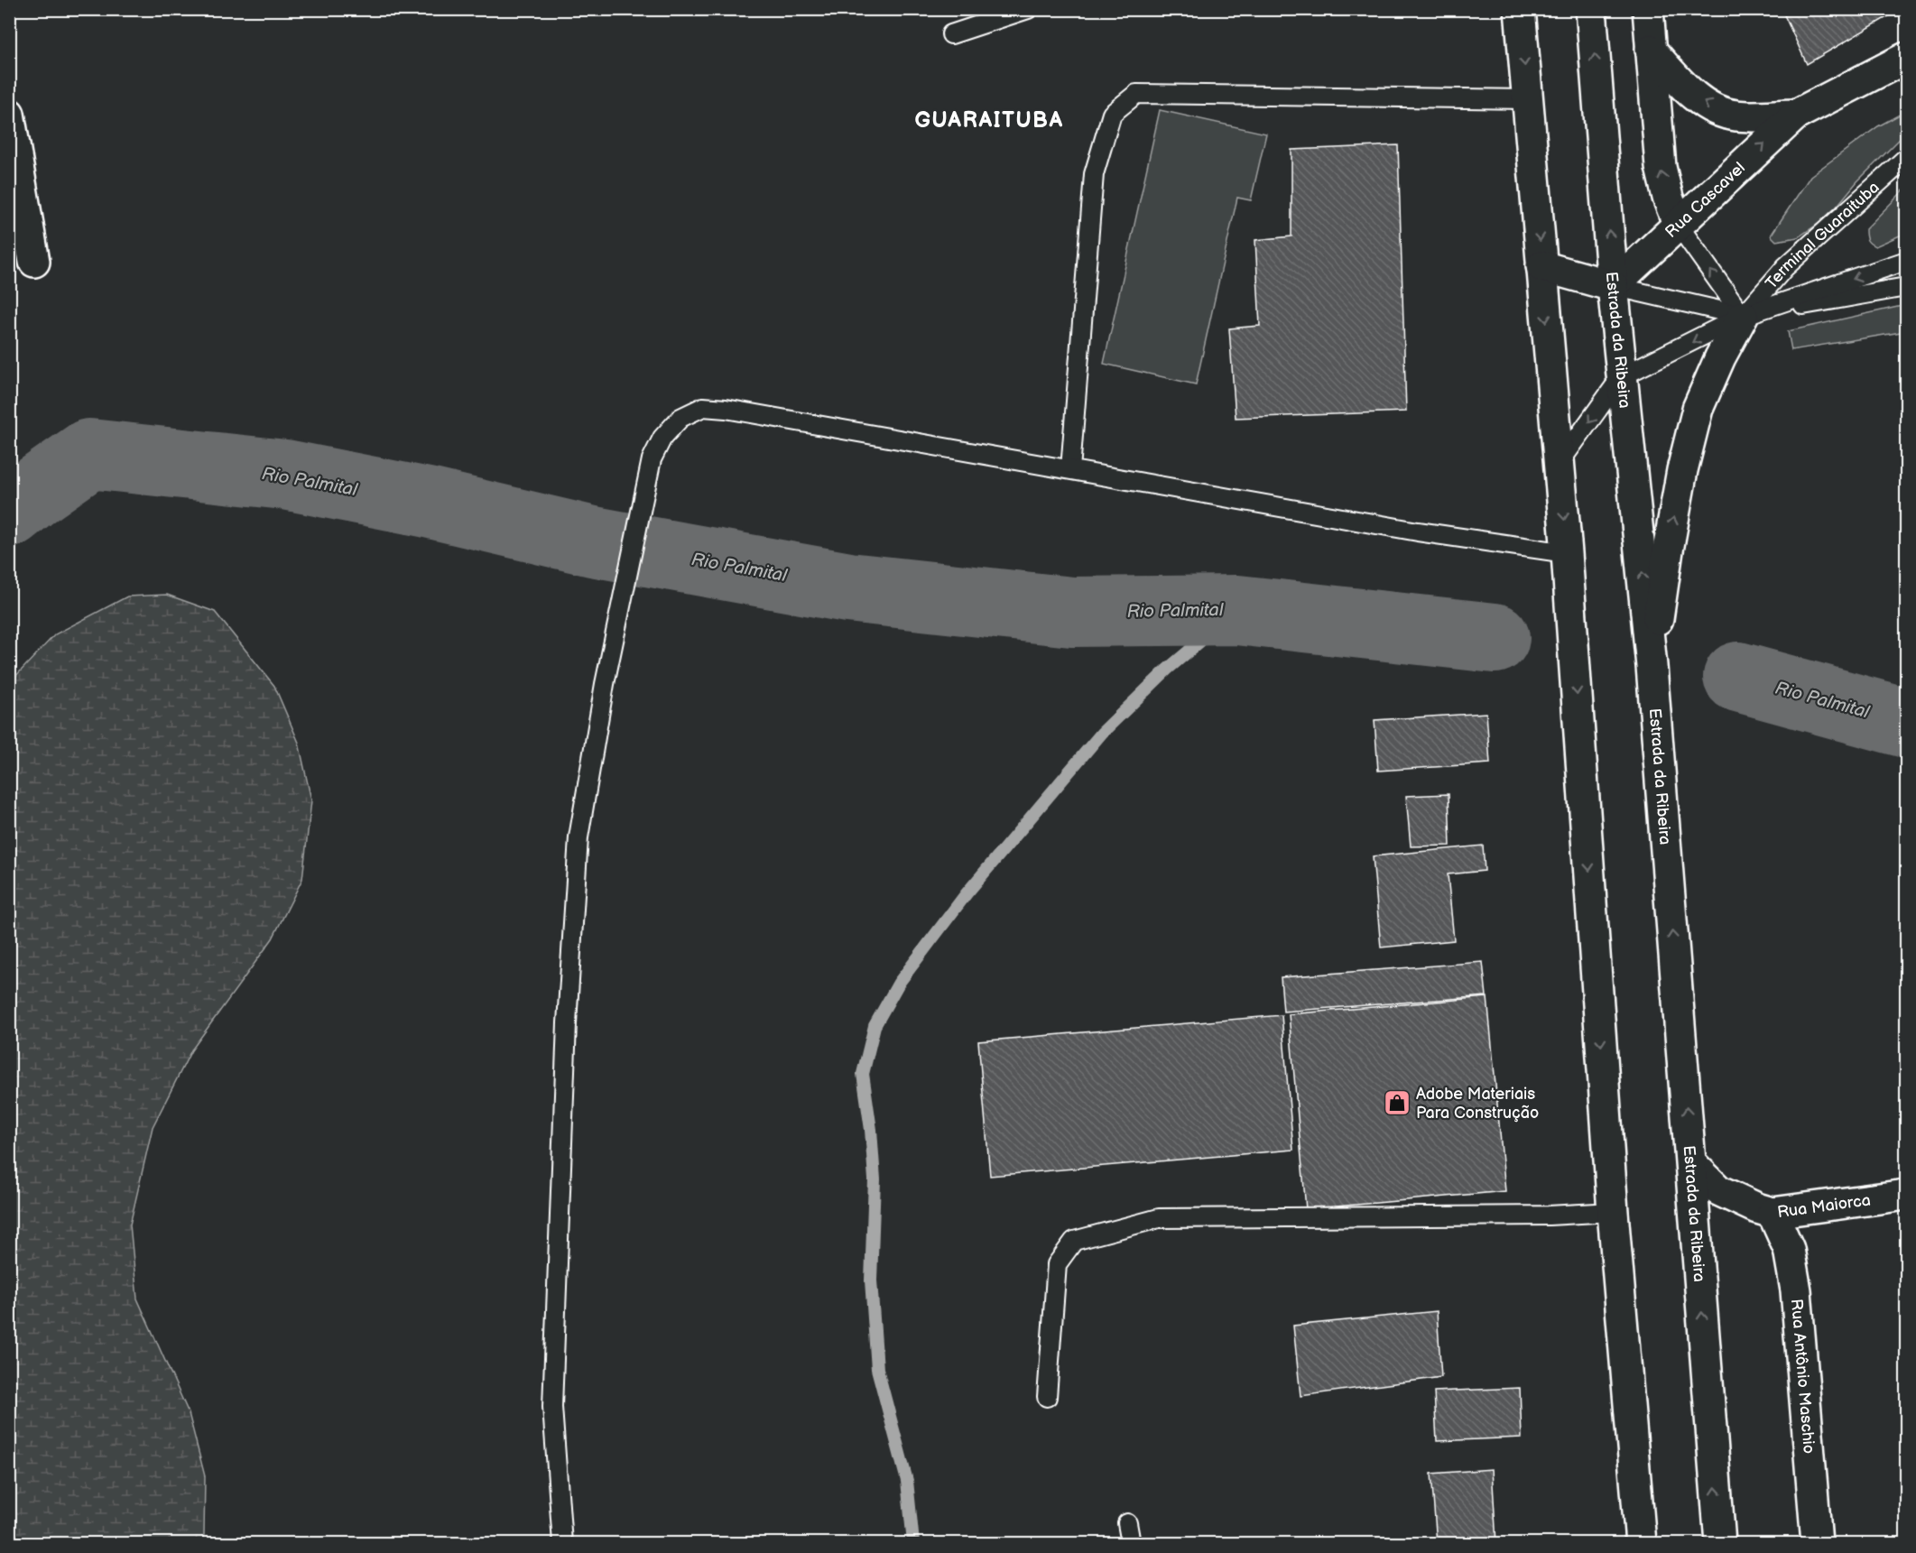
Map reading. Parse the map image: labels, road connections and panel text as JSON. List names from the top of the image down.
{
  "streets": {
    "main road": [
      "Rua Cascavel",
      "Estrada da Ribeira",
      "Rua Maiorca",
      "Rua Antônio Maschio"
    ],
    "lane": ["Terminal Guaraituba"]
  },
  "crossings": [
    ["Rua Cascavel", "Estrada da Ribeira"],
    ["Estrada da Ribeira", "Rua Maiorca"],
    ["Rua Maiorca", "Rua Antônio Maschio"]
  ],
  "districts": ["GUARAITUBA"],
  "water": ["Rio Palmital"],
  "places": {
    "shop": ["Adobe Materiais Para Construção"]
  }
}
